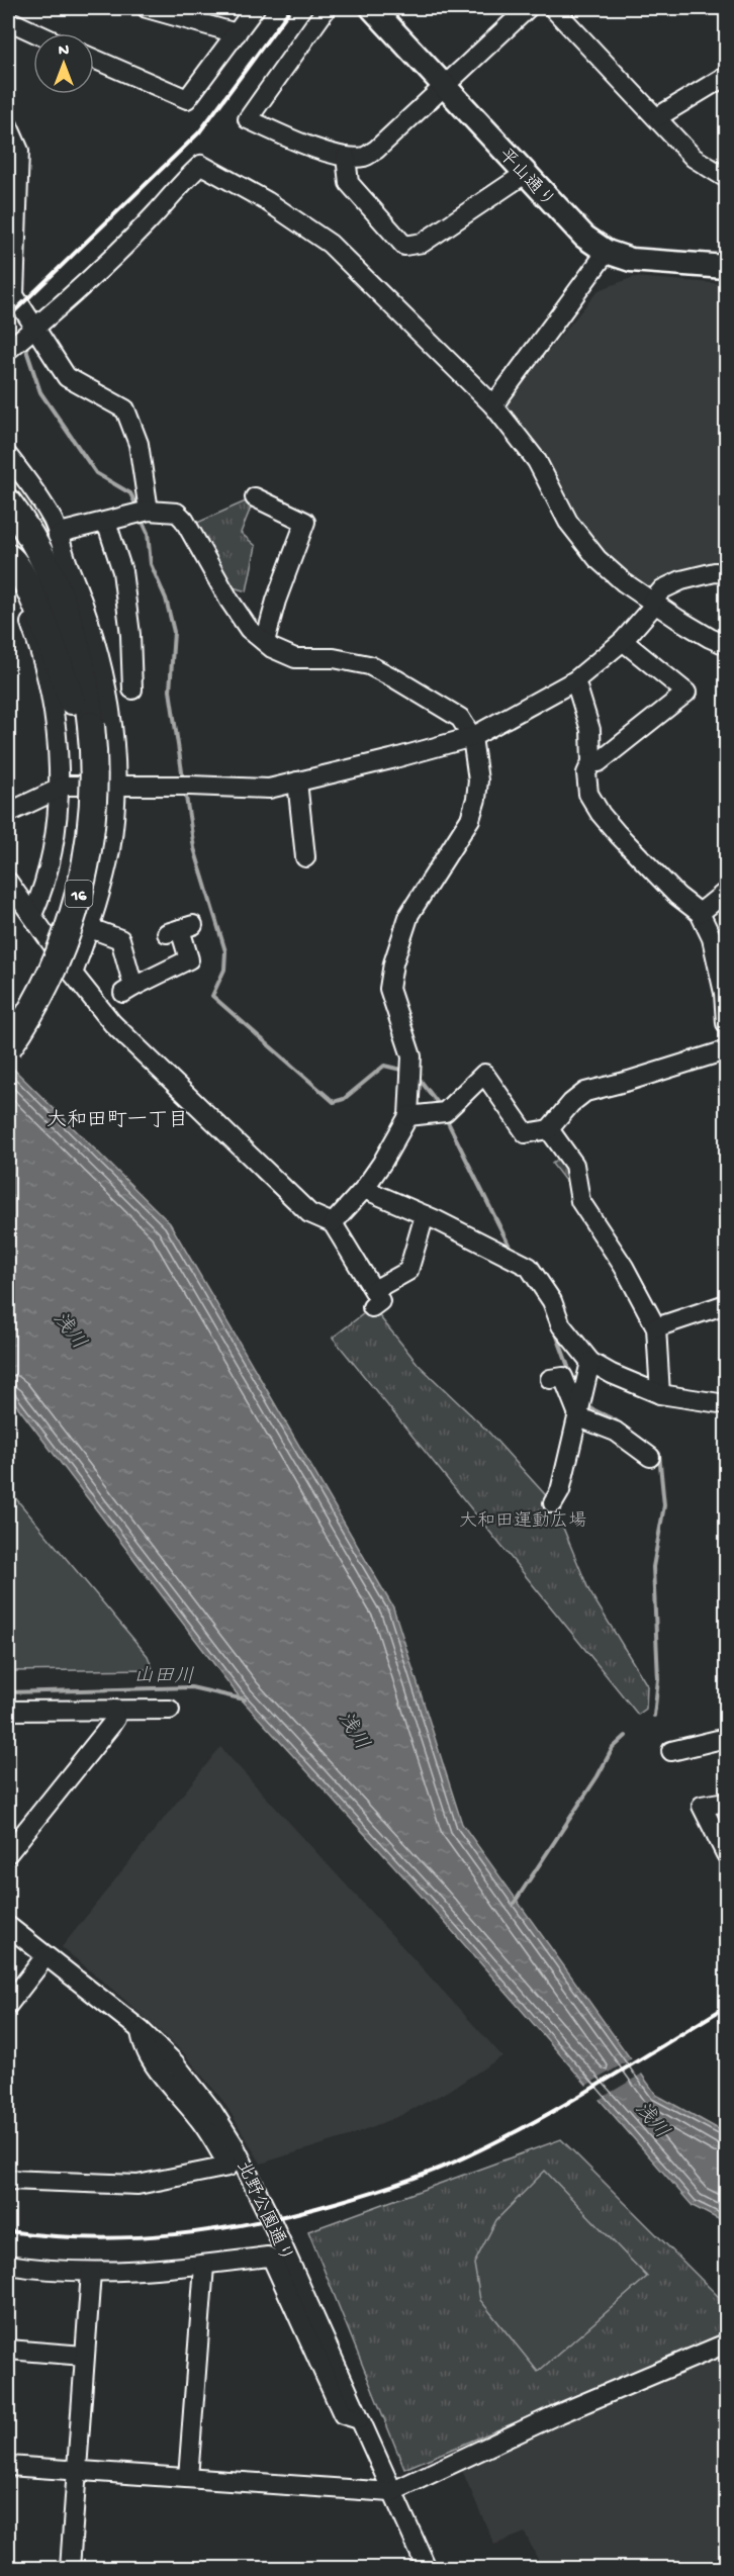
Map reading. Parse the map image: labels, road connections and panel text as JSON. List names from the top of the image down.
{
  "streets": {
    "highway": ["16"],
    "main road": ["平山通り"],
    "street": ["北野公園通り"]
  },
  "districts": ["大和田町一丁目"],
  "water": ["浅川", "山田川"],
  "parks": ["大和田運動広場"],
  "north": "top"
}
